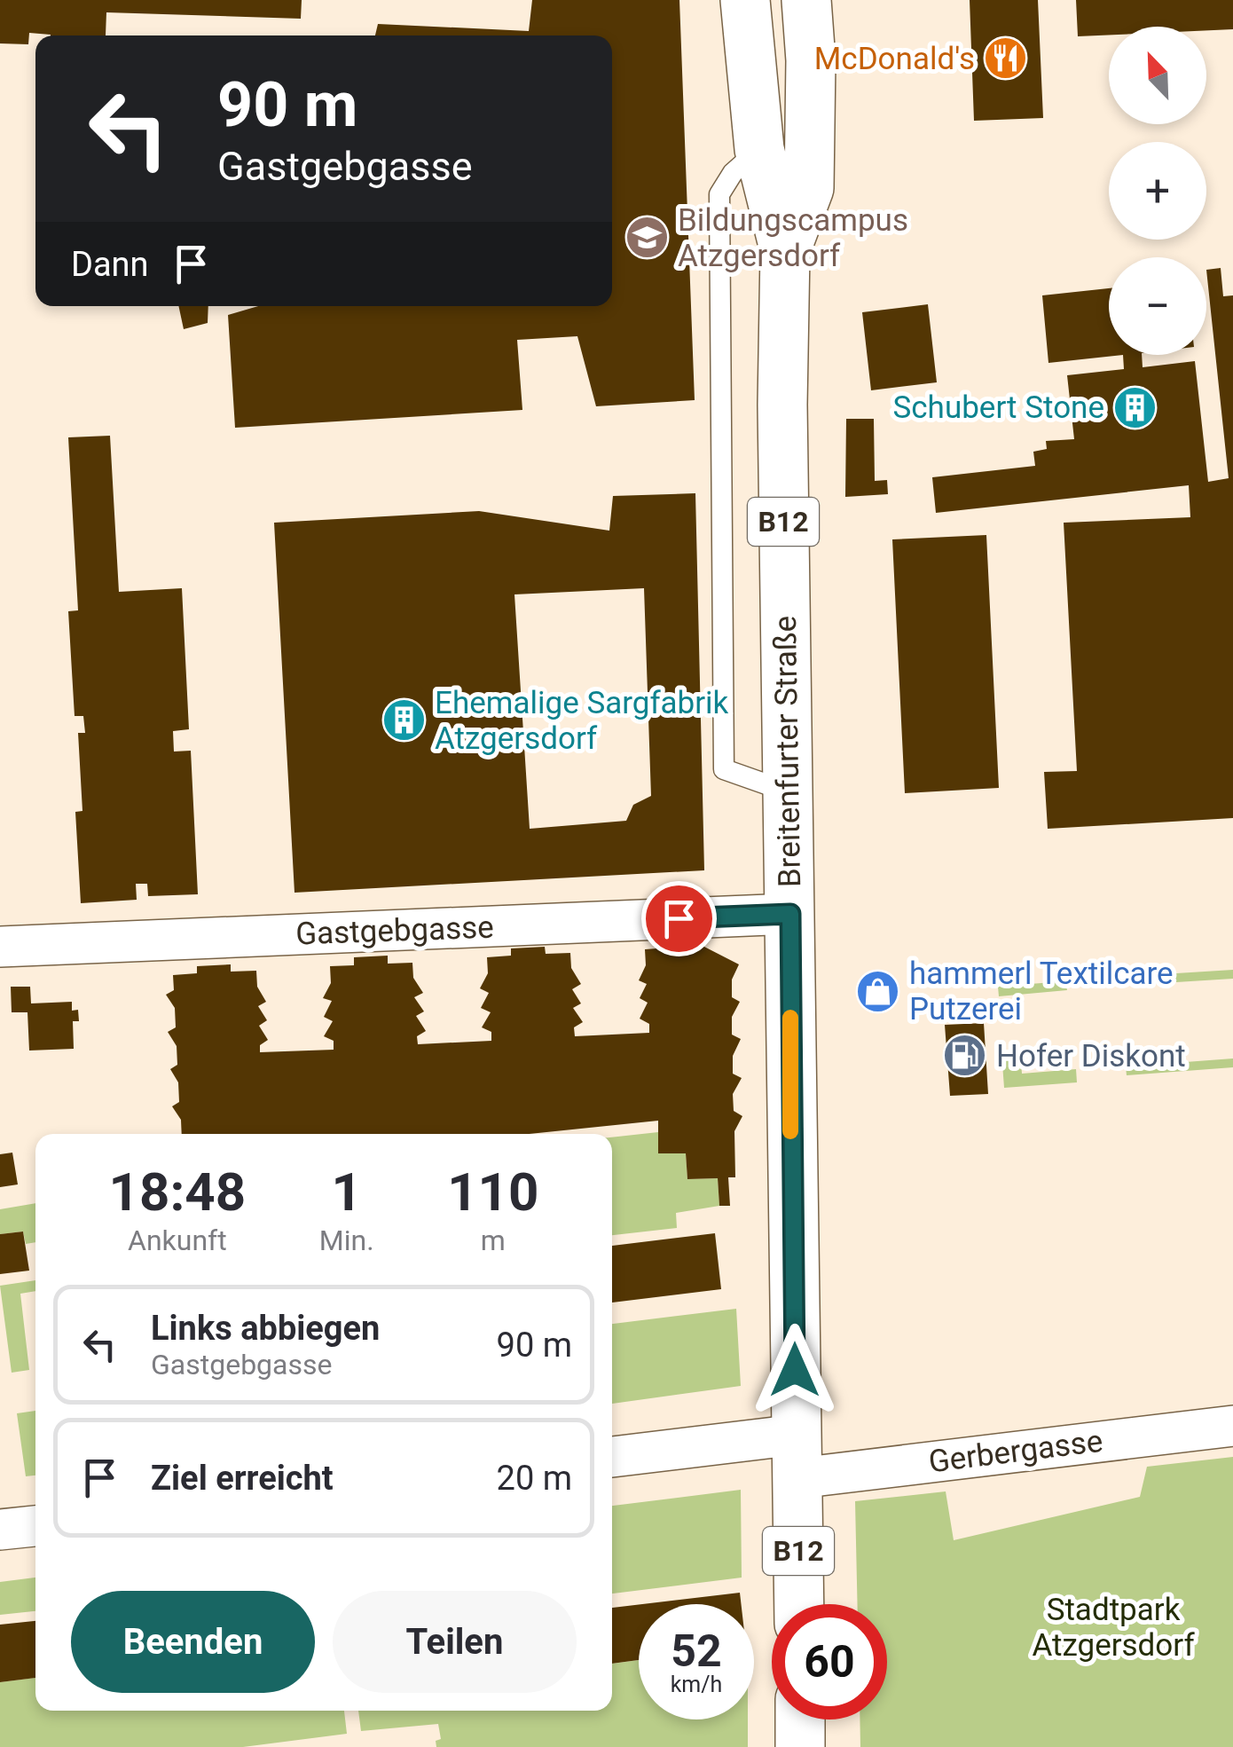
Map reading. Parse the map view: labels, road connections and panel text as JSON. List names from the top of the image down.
{
  "streets": {
    "main road": ["B12", "Breitenfurter Straße"],
    "street": ["Gastgebgasse", "Gerbergasse"]
  },
  "crossings": [
    ["Breitenfurter Straße", "Gastgebgasse"],
    ["Breitenfurter Straße", "Gerbergasse"]
  ],
  "parks": ["Stadtpark Atzgersdorf"],
  "places": {
    "restaurant": ["McDonald's"],
    "school or university": ["Bildungscampus Atzgersdorf"],
    "building": ["Schubert Stone", "Ehemalige Sargfabrik Atzgersdorf"],
    "shop": ["hammerl Textilcare Putzerei"],
    "fuel station": ["Hofer Diskont"]
  },
  "north": "top left",
  "page": {
    "map_buttons": ["+", "−"],
    "turn": ["90 m", "Gastgebgasse"],
    "then": "Dann",
    "eta": [
      "18:48",
      "Ankunft",
      "1",
      "Min.",
      "110",
      "m"
    ],
    "list": [
      {
        "name": "Links abbiegen",
        "note": "Gastgebgasse",
        "value": "90 m"
      },
      {
        "name": "Ziel erreicht",
        "value": "20 m"
      }
    ],
    "buttons": ["Beenden", "Teilen"],
    "speed": "52 km/h",
    "limit": "60"
  }
}
